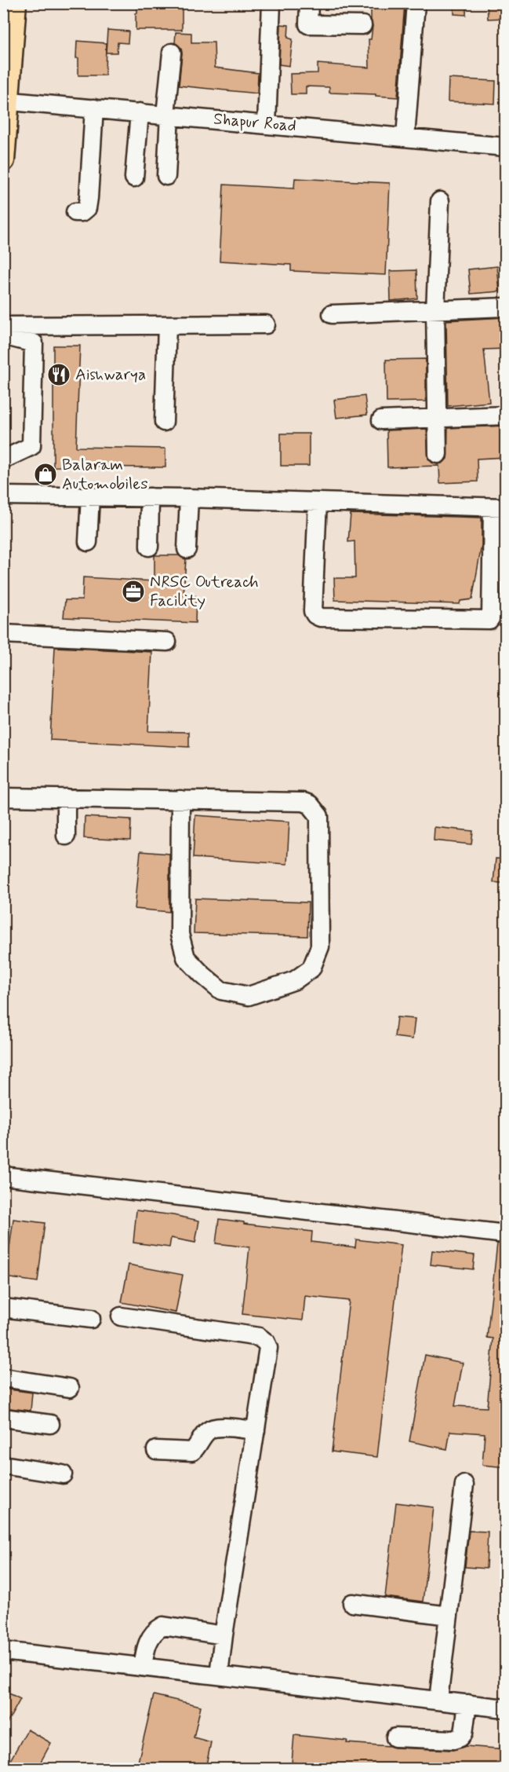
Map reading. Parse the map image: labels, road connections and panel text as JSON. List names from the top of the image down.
{
  "streets": {
    "street": ["Shapur Road"]
  },
  "places": {
    "restaurant": ["Aishwarya"],
    "shop": ["Balaram Automobiles"],
    "office": ["NRSC Outreach Facility"]
  }
}
